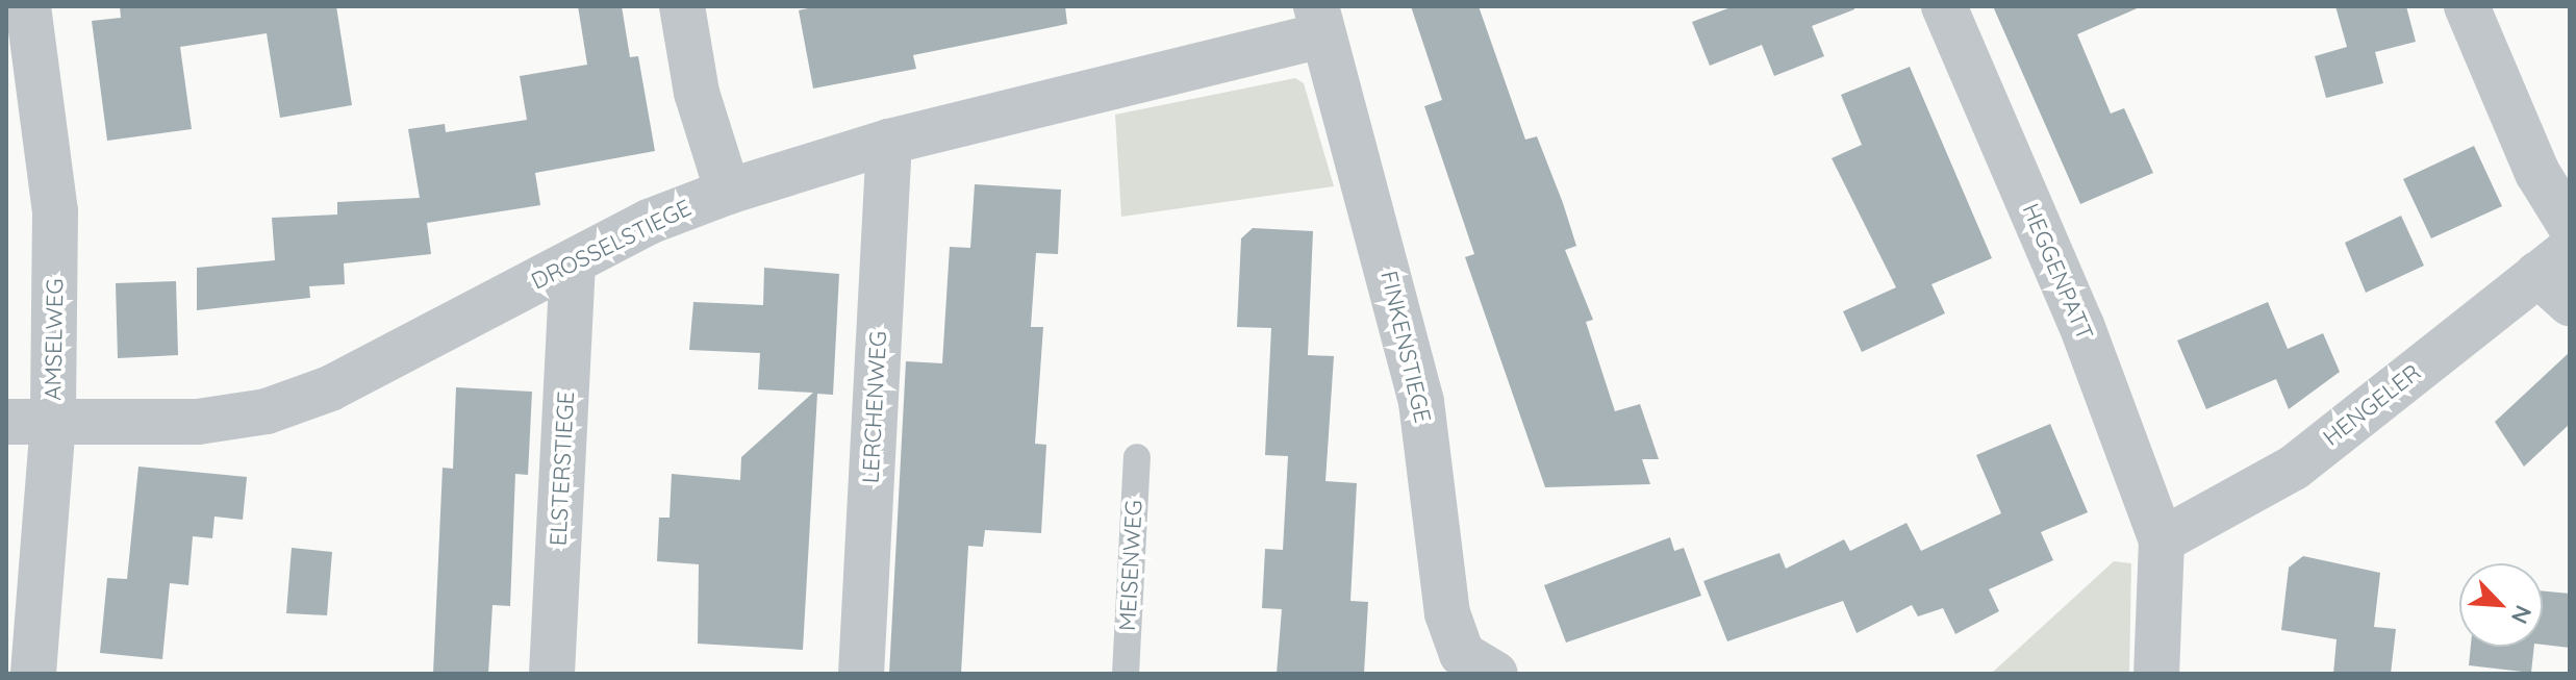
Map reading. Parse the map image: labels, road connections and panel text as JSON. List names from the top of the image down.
{
  "streets": {
    "street": [
      "DROSSELSTIEGE",
      "HEGGENPATT",
      "AMSELWEG",
      "FINKENSTIEGE",
      "HENGELER",
      "LERCHENWEG",
      "ELSTERSTIEGE"
    ],
    "lane": ["MEISENWEG"]
  },
  "crossings": [
    ["DROSSELSTIEGE", "AMSELWEG"],
    ["DROSSELSTIEGE", "FINKENSTIEGE"],
    ["DROSSELSTIEGE", "LERCHENWEG"],
    ["DROSSELSTIEGE", "ELSTERSTIEGE"],
    ["HEGGENPATT", "HENGELER"]
  ],
  "north": "bottom right"
}
